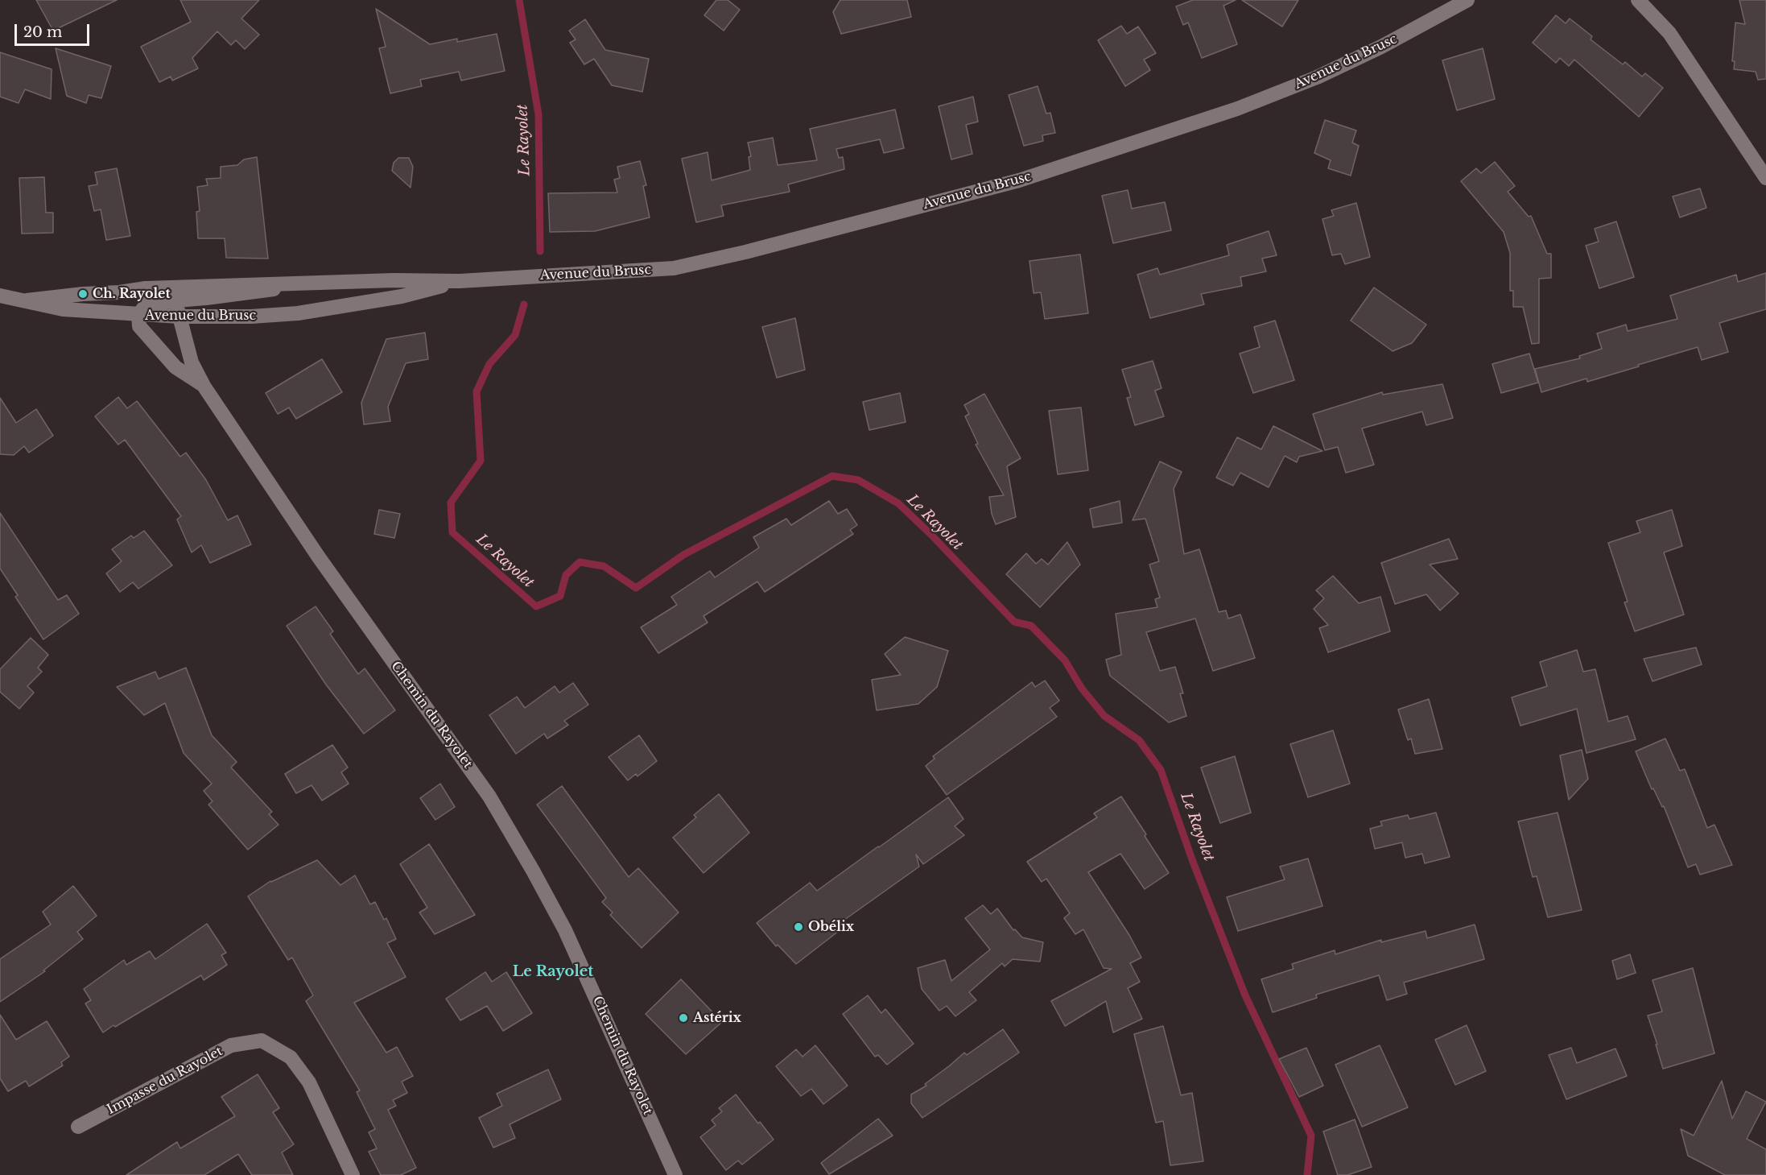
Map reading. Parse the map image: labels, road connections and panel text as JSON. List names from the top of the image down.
{
  "streets": {
    "street": ["Avenue du Brusc", "Chemin du Rayolet", "Impasse du Rayolet"]
  },
  "crossings": [
    ["Avenue du Brusc", "Chemin du Rayolet"]
  ],
  "districts": ["Le Rayolet"],
  "water": ["Le Rayolet"],
  "places": ["Ch. Rayolet", "Obélix", "Astérix"],
  "scale_bar": "20 m"
}
